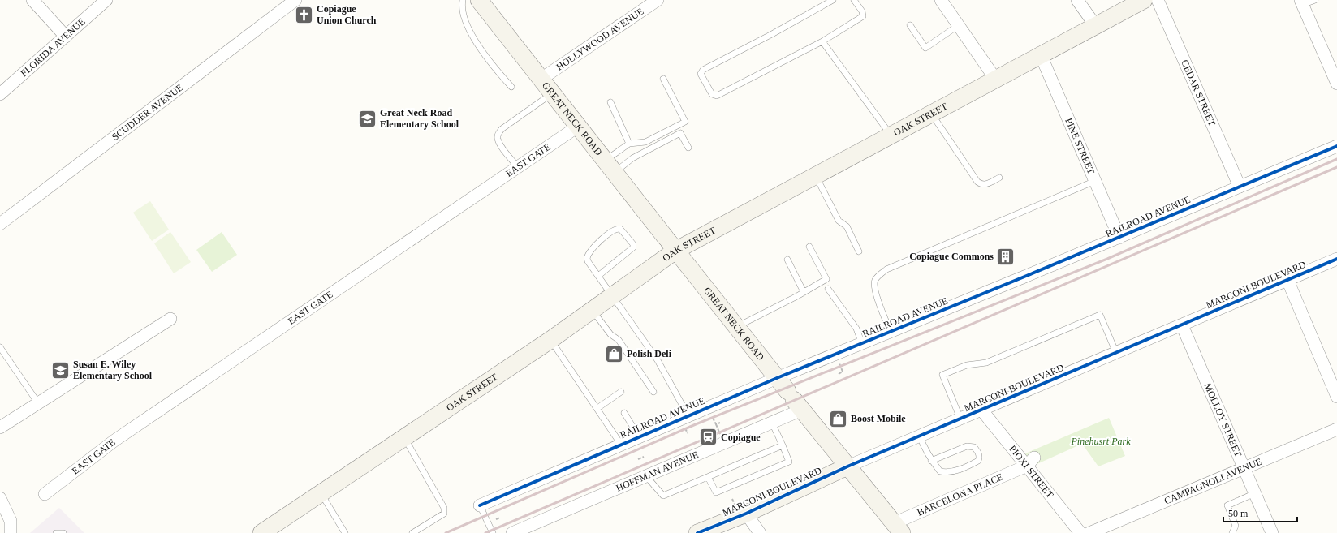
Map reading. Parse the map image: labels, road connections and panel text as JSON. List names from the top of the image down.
{
  "streets": {
    "main road": ["GREAT NECK ROAD", "OAK STREET", "MARCONI BOULEVARD"],
    "street": [
      "HOLLYWOOD AVENUE",
      "FLORIDA AVENUE",
      "CEDAR STREET",
      "SCUDDER AVENUE",
      "PINE STREET",
      "EAST GATE",
      "RAILROAD AVENUE",
      "MOLLOY STREET",
      "HOFFMAN AVENUE",
      "PIOXI STREET",
      "CAMPAGNOLI AVENUE",
      "BARCELONA PLACE"
    ]
  },
  "crossings": [
    ["HOLLYWOOD AVENUE", "GREAT NECK ROAD"],
    ["CEDAR STREET", "RAILROAD AVENUE"],
    ["GREAT NECK ROAD", "OAK STREET"],
    ["GREAT NECK ROAD", "EAST GATE"],
    ["GREAT NECK ROAD", "RAILROAD AVENUE"],
    ["GREAT NECK ROAD", "MARCONI BOULEVARD"],
    ["GREAT NECK ROAD", "HOFFMAN AVENUE"],
    ["GREAT NECK ROAD", "BARCELONA PLACE"],
    ["OAK STREET", "PINE STREET"],
    ["PINE STREET", "RAILROAD AVENUE"],
    ["MARCONI BOULEVARD", "MOLLOY STREET"],
    ["MARCONI BOULEVARD", "PIOXI STREET"],
    ["MOLLOY STREET", "CAMPAGNOLI AVENUE"],
    ["PIOXI STREET", "BARCELONA PLACE"]
  ],
  "parks": ["Pinehusrt Park"],
  "places": {
    "church": ["Copiague Union Church"],
    "school or university": ["Great Neck Road Elementary School", "Susan E. Wiley Elementary School"],
    "building": ["Copiague Commons"],
    "shop": ["Polish Deli", "Boost Mobile"],
    "station": ["Copiague"]
  },
  "scale_bar": "50 m"
}
